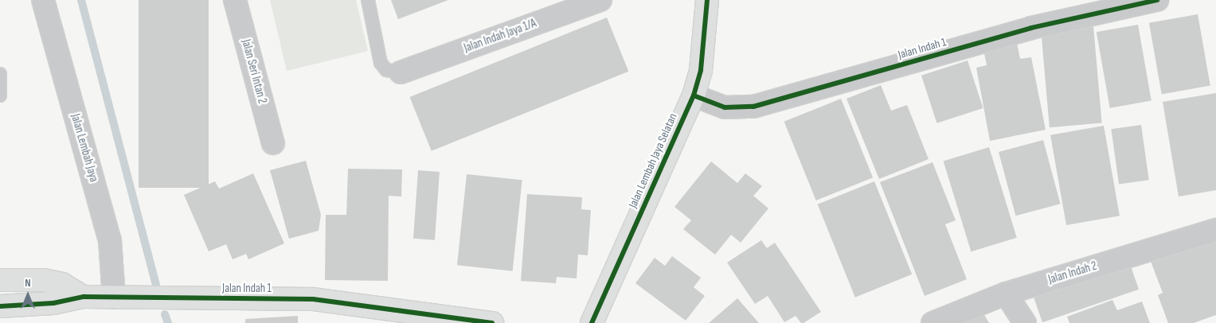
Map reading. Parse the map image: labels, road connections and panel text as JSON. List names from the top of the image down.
{
  "streets": {
    "street": [
      "Jalan Indah Jaya 1/A",
      "Jalan Indah 1",
      "Jalan Seri Intan 2",
      "Jalan Lembah Jaya",
      "Jalan Lembah Jaya Selatan",
      "Jalan Indah 2"
    ]
  },
  "crossings": [
    ["Jalan Indah 1", "Jalan Lembah Jaya"],
    ["Jalan Indah 1", "Jalan Lembah Jaya Selatan"]
  ],
  "north": "top"
}
